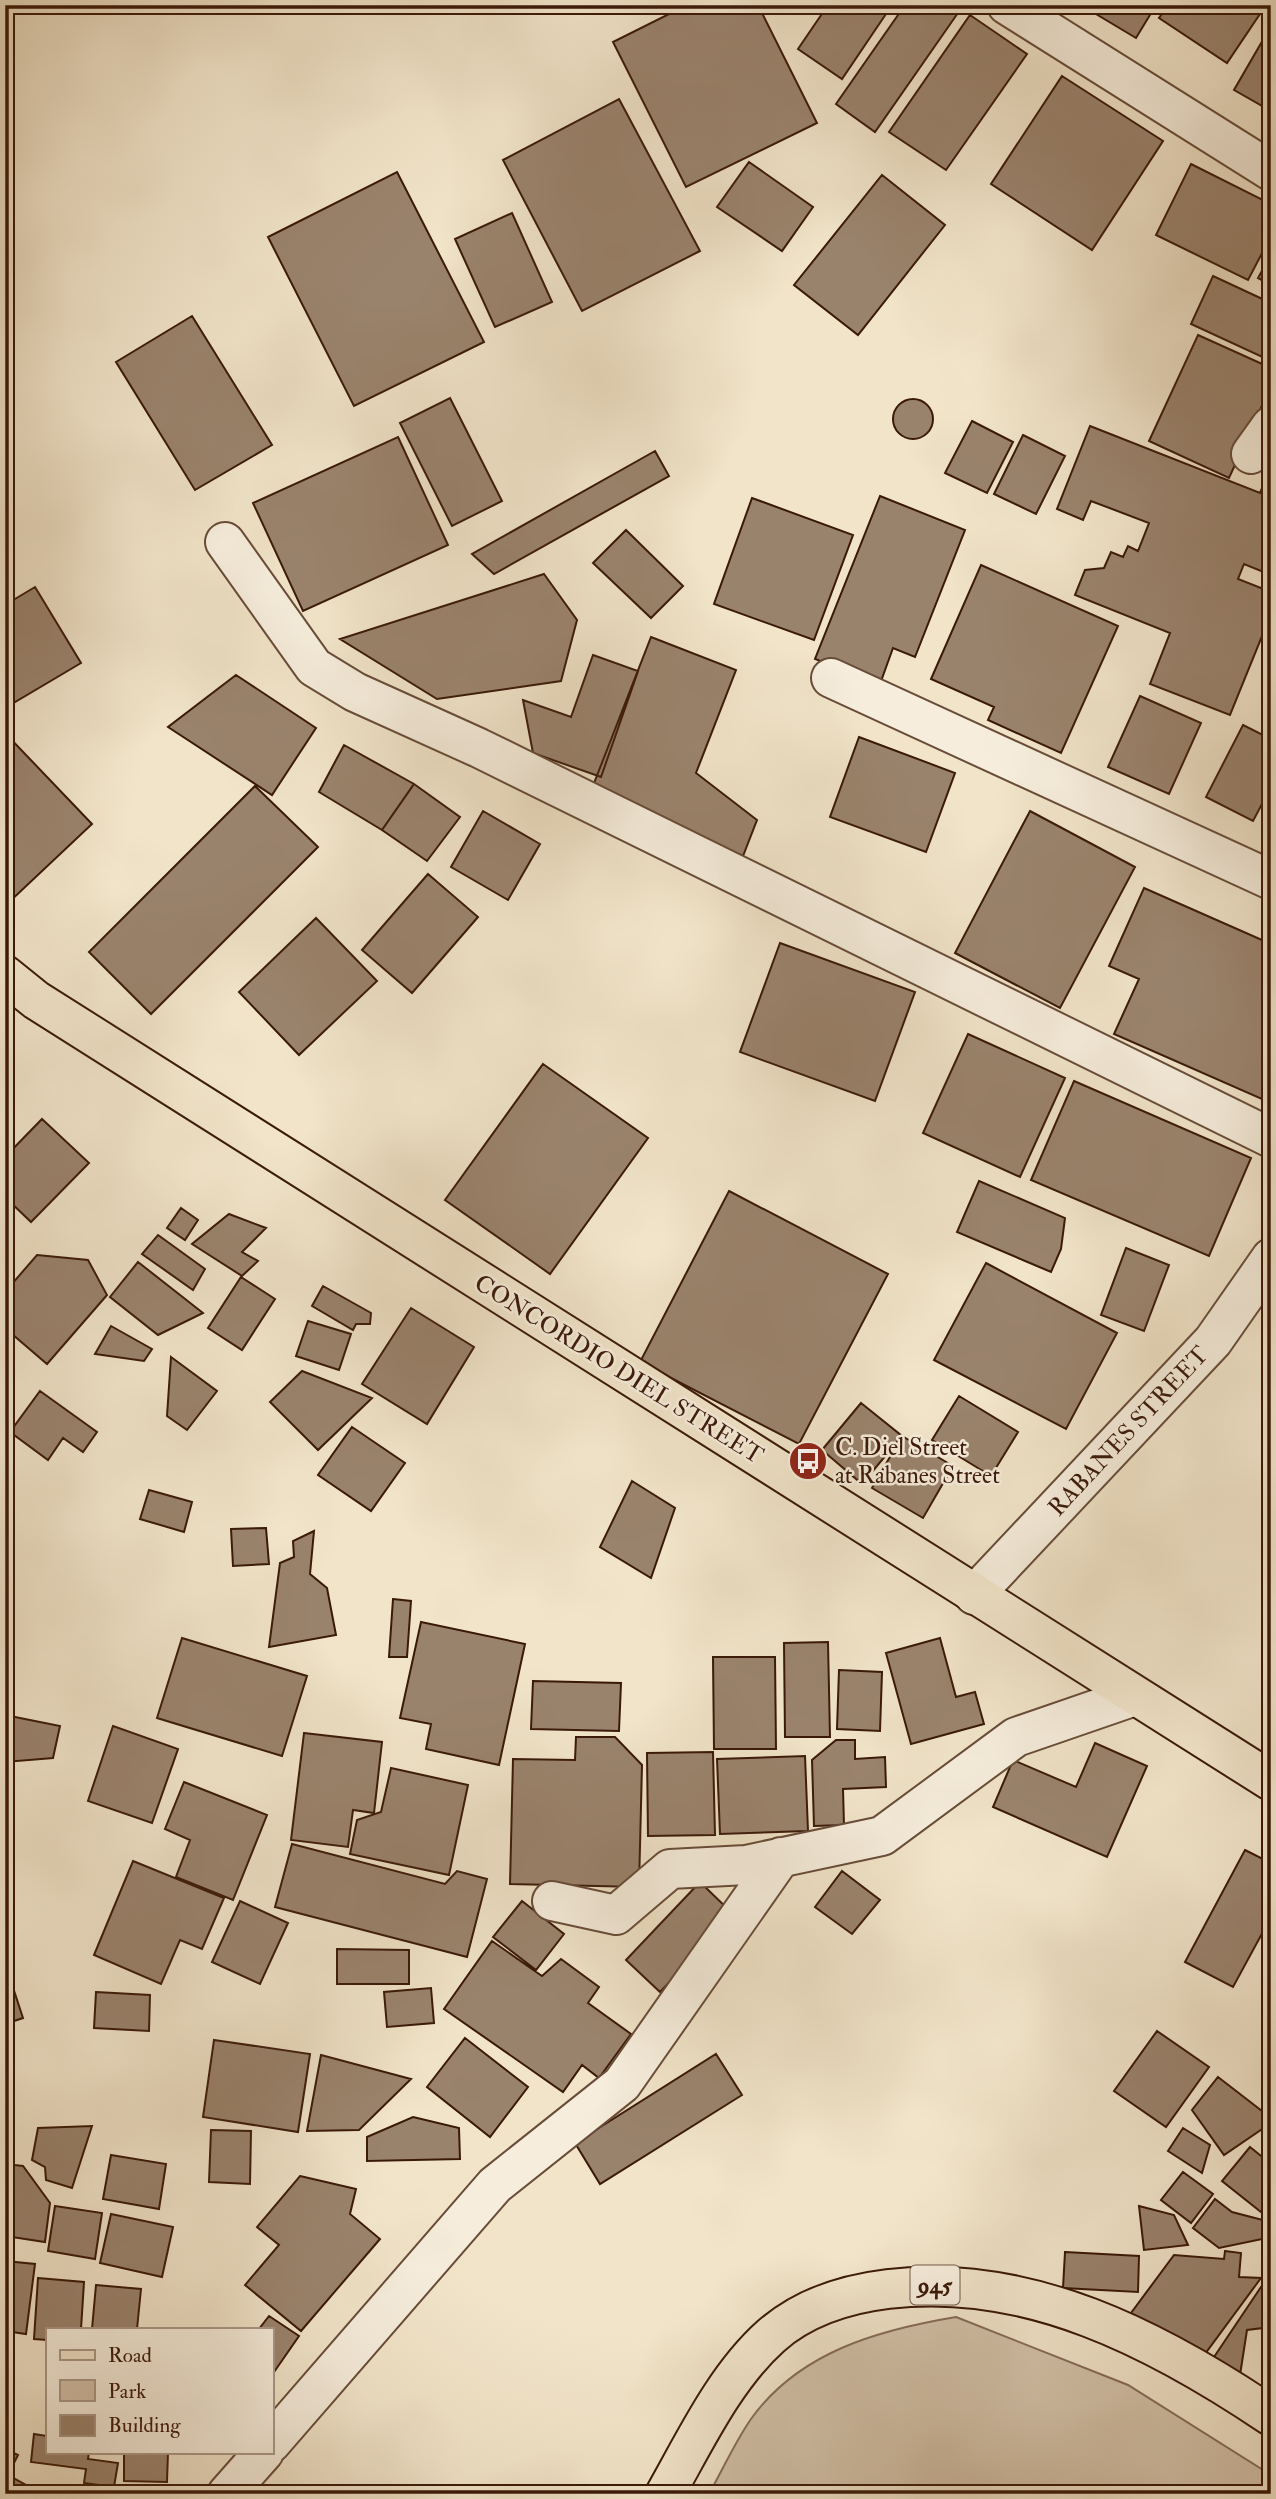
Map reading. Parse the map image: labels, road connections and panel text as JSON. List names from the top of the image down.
{
  "streets": {
    "main road": ["CONCORDIO DIEL STREET", "945"],
    "street": ["RABANES STREET"]
  },
  "crossings": [
    ["CONCORDIO DIEL STREET", "RABANES STREET"]
  ],
  "places": {
    "bus stop": ["C. Diel Street at Rabanes Street"]
  },
  "legend": ["Road", "Park", "Building"]
}
